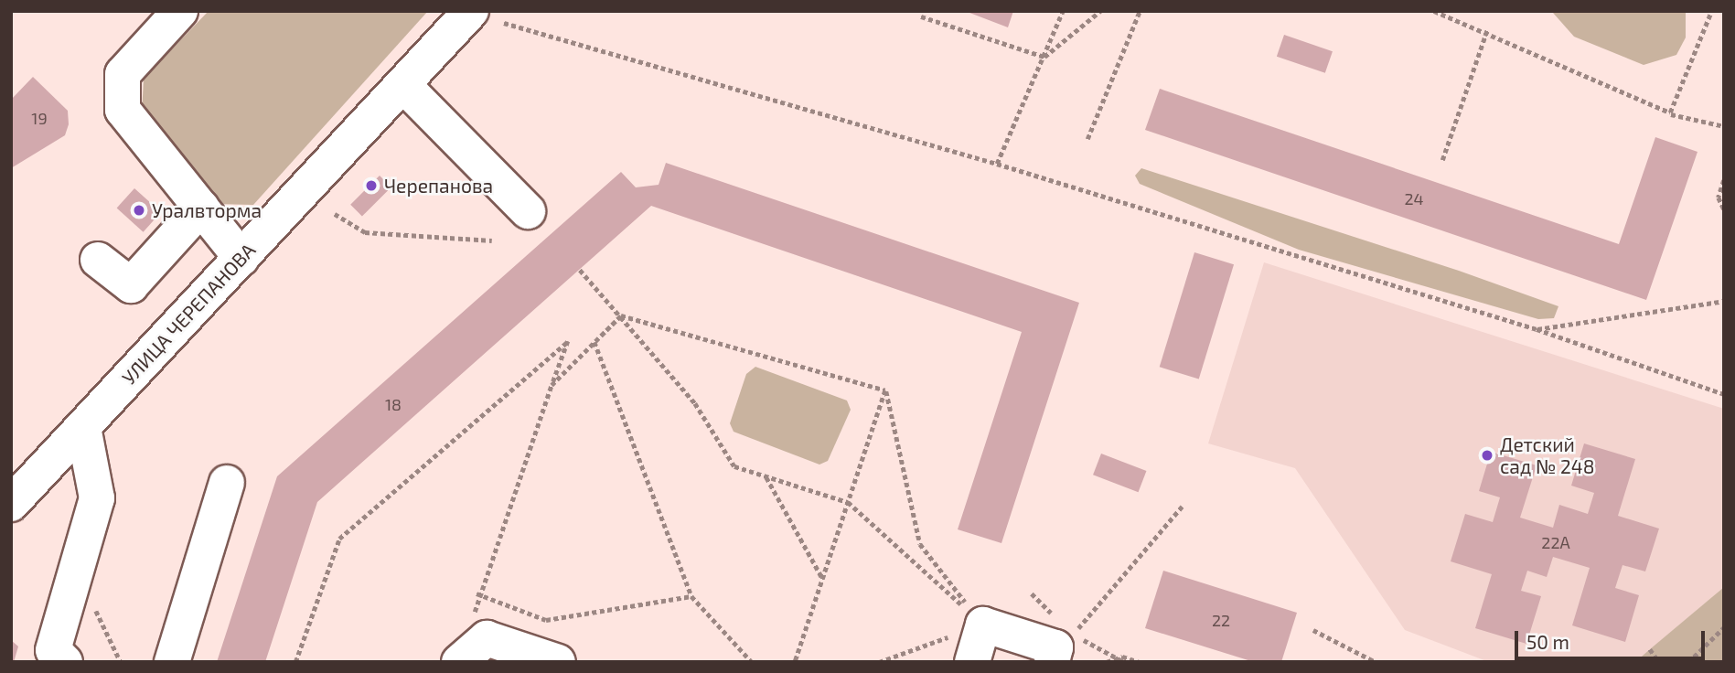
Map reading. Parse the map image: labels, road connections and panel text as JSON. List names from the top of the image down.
{
  "streets": {
    "main road": ["УЛИЦА ЧЕРЕПАНОВА"]
  },
  "places": ["Черепанова", "Уралвторма", "Детский сад № 248"],
  "house_numbers": [
    "19",
    "24",
    "18",
    "22А",
    "22"
  ],
  "scale_bar": "50 m"
}
